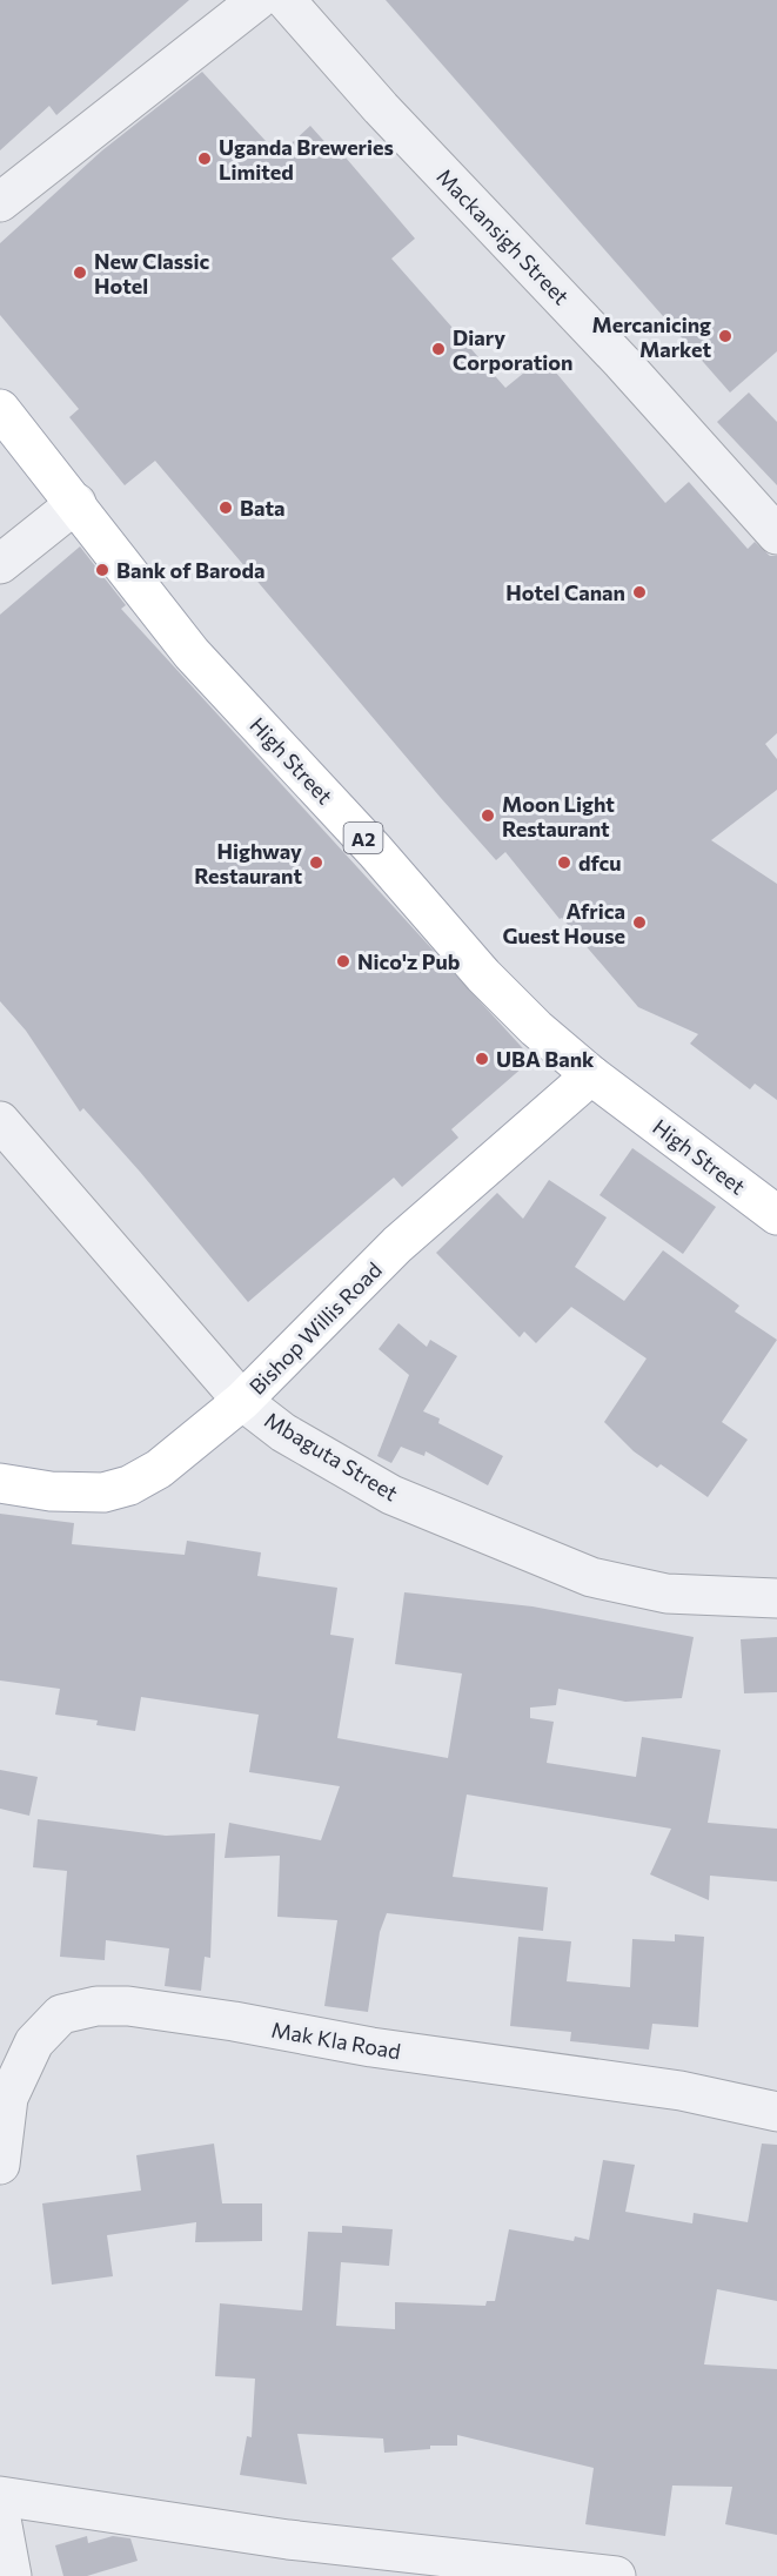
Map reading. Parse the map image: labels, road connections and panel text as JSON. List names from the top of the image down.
{
  "streets": {
    "main road": ["High Street", "A2", "Bishop Willis Road"],
    "street": ["Mackansigh Street", "Mbaguta Street", "Mak Kla Road"]
  },
  "crossings": [
    ["High Street", "Bishop Willis Road"],
    ["Bishop Willis Road", "Mbaguta Street"]
  ],
  "places": [
    "Uganda Breweries Limited",
    "New Classic Hotel",
    "Mercanicing Market",
    "Diary Corporation",
    "Bata",
    "Bank of Baroda",
    "Hotel Canan",
    "Moon Light Restaurant",
    "Highway Restaurant",
    "dfcu",
    "Africa Guest House",
    "Nico'z Pub",
    "UBA Bank"
  ]
}
